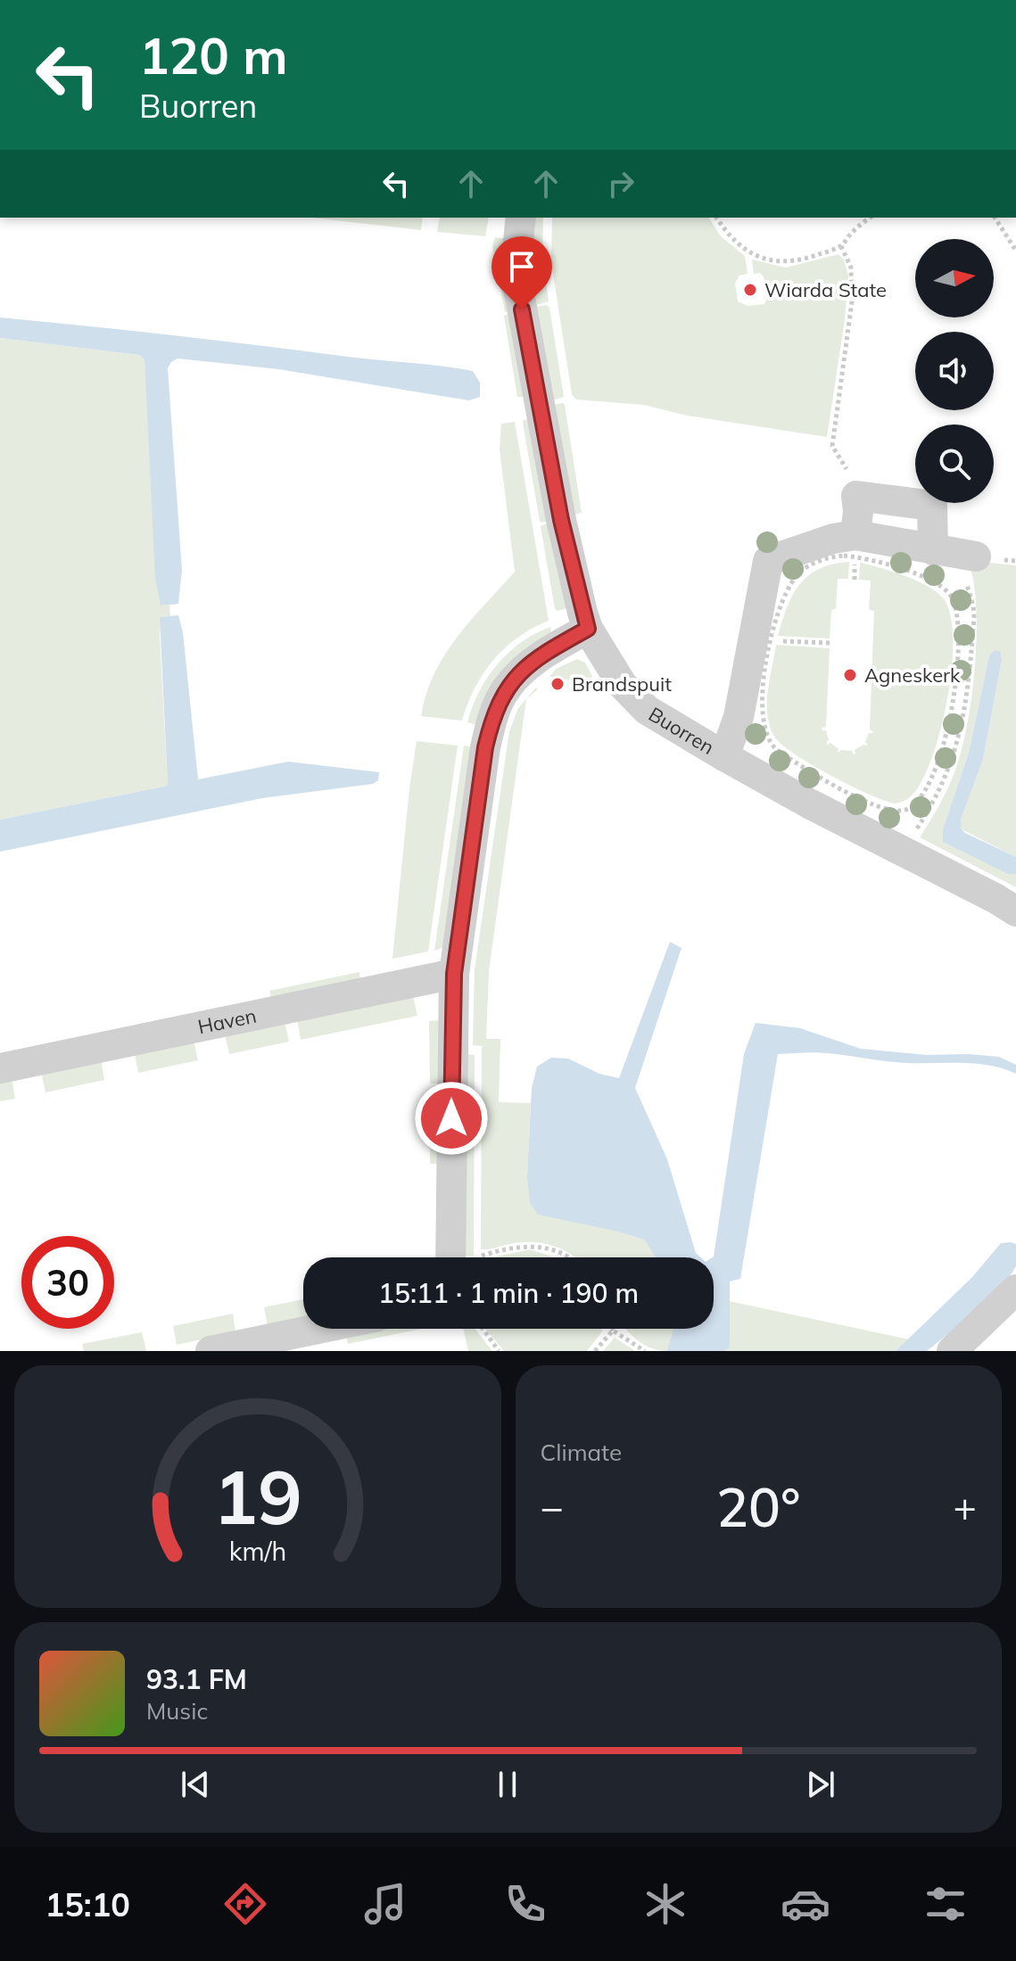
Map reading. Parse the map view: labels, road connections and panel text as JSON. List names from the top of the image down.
{
  "streets": {
    "street": ["Buorren", "Haven"]
  },
  "places": ["Wiarda State", "Agneskerk", "Brandspuit"],
  "north": "right",
  "page": {
    "turn": ["120 m", "Buorren"],
    "limit": "30",
    "trip": "15:11 · 1 min · 190 m",
    "tile": "Climate",
    "heat": ["−", "20°", "+"],
    "song": ["93.1 FM", "Music"],
    "tabs": "15:10",
    "gauge": ["19", "km/h"]
  }
}
